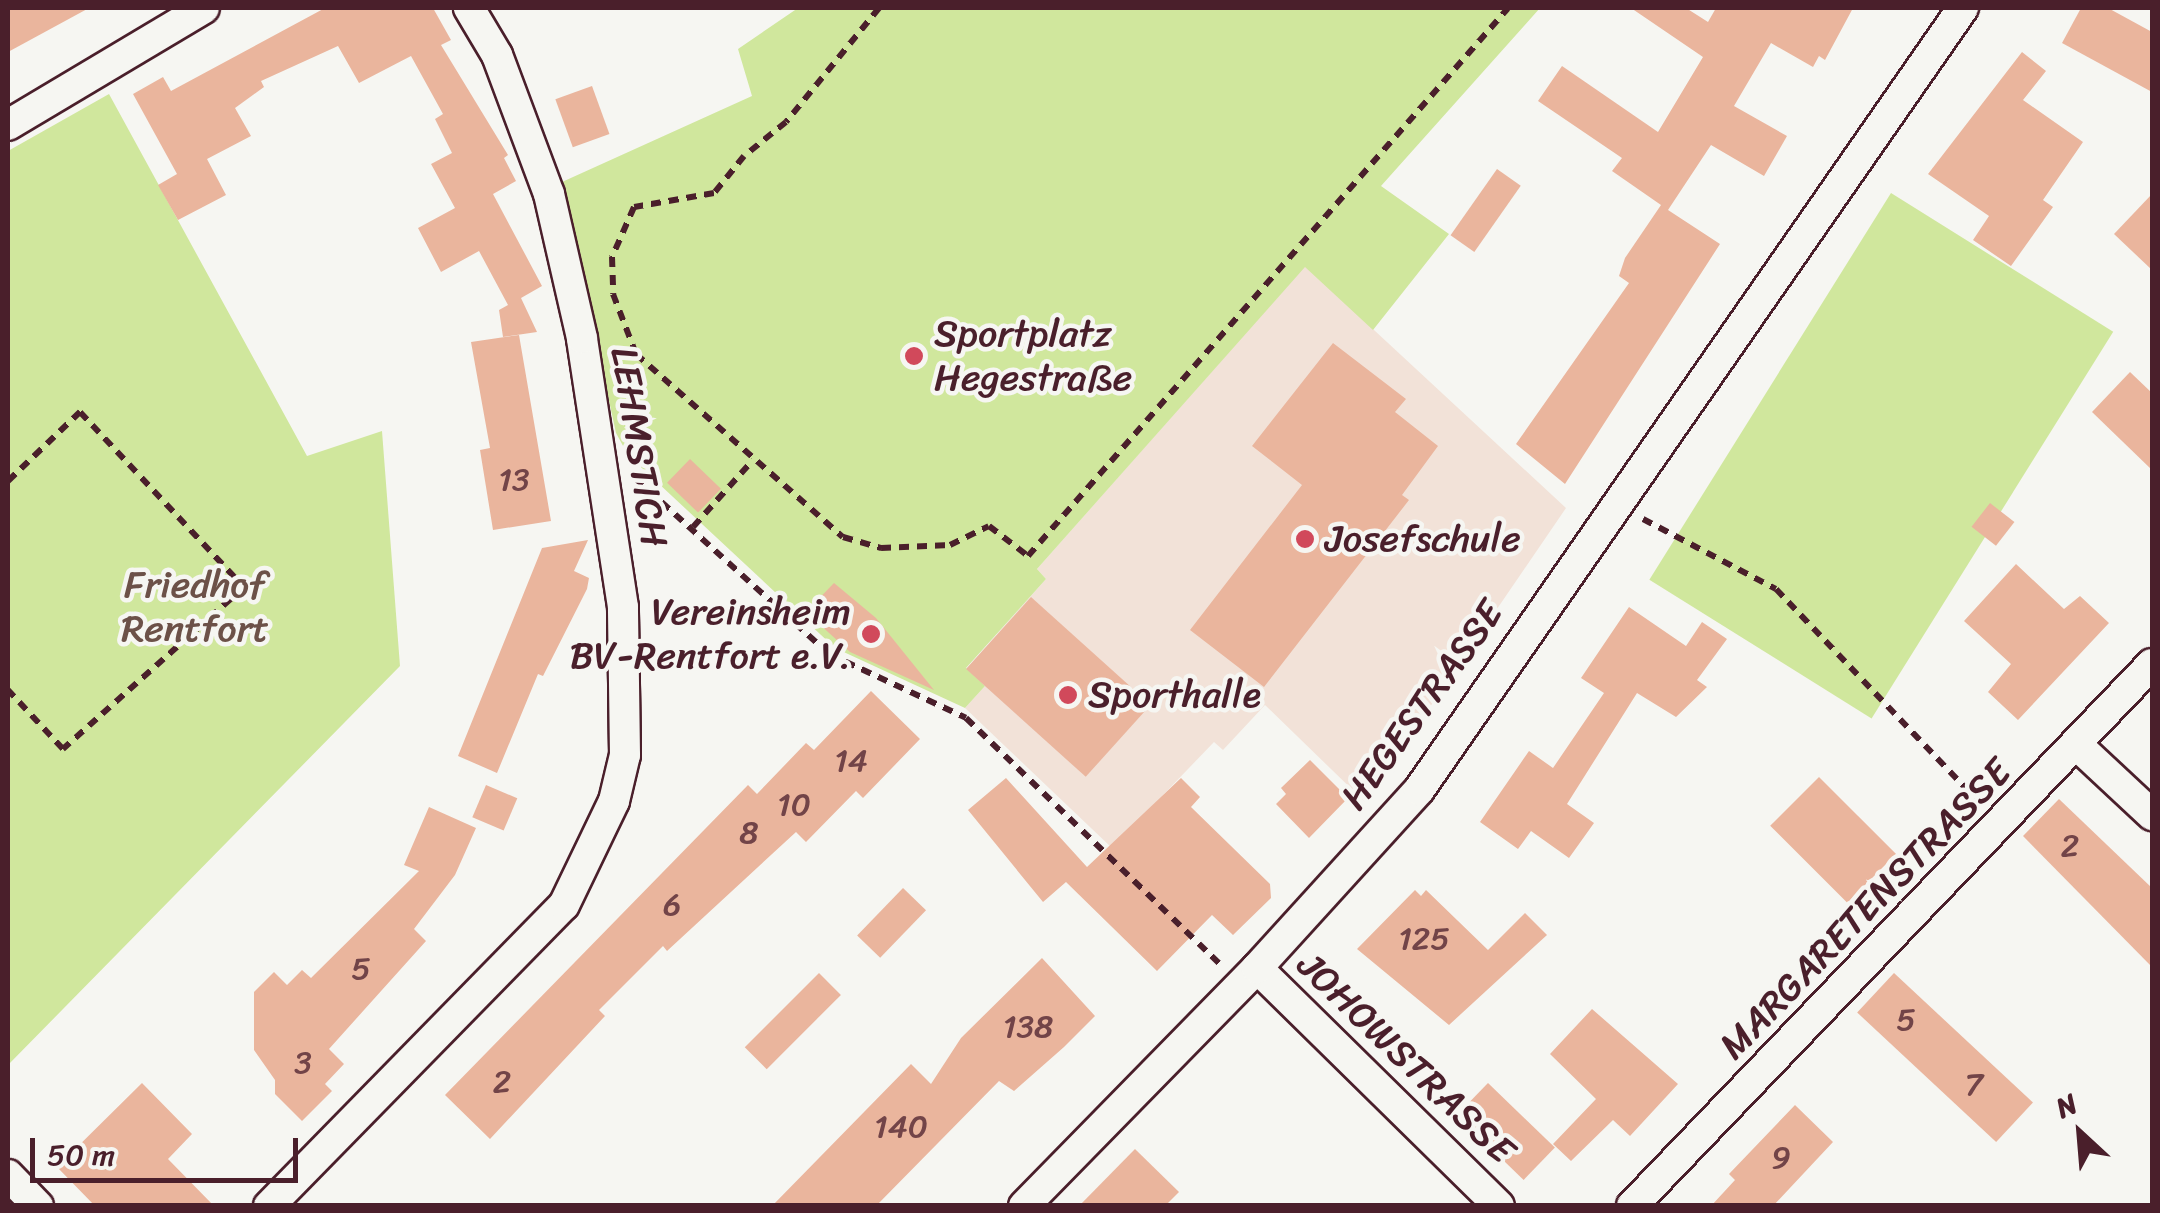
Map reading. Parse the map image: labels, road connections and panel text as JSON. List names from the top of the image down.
{
  "streets": {
    "street": [
      "LEHMSTICH",
      "HEGESTRASSE",
      "MARGARETENSTRASSE",
      "JOHOWSTRASSE"
    ]
  },
  "crossings": [
    ["HEGESTRASSE", "JOHOWSTRASSE"]
  ],
  "parks": ["Friedhof Rentfort"],
  "places": [
    "Sportplatz Hegestraße",
    "Josefschule",
    "Vereinsheim BV-Rentfort e.V.",
    "Sporthalle"
  ],
  "house_numbers": [
    "13",
    "14",
    "10",
    "8",
    "2",
    "6",
    "125",
    "5",
    "5",
    "138",
    "3",
    "2",
    "7",
    "140",
    "9"
  ],
  "scale_bar": "50 m",
  "north": "top left"
}
